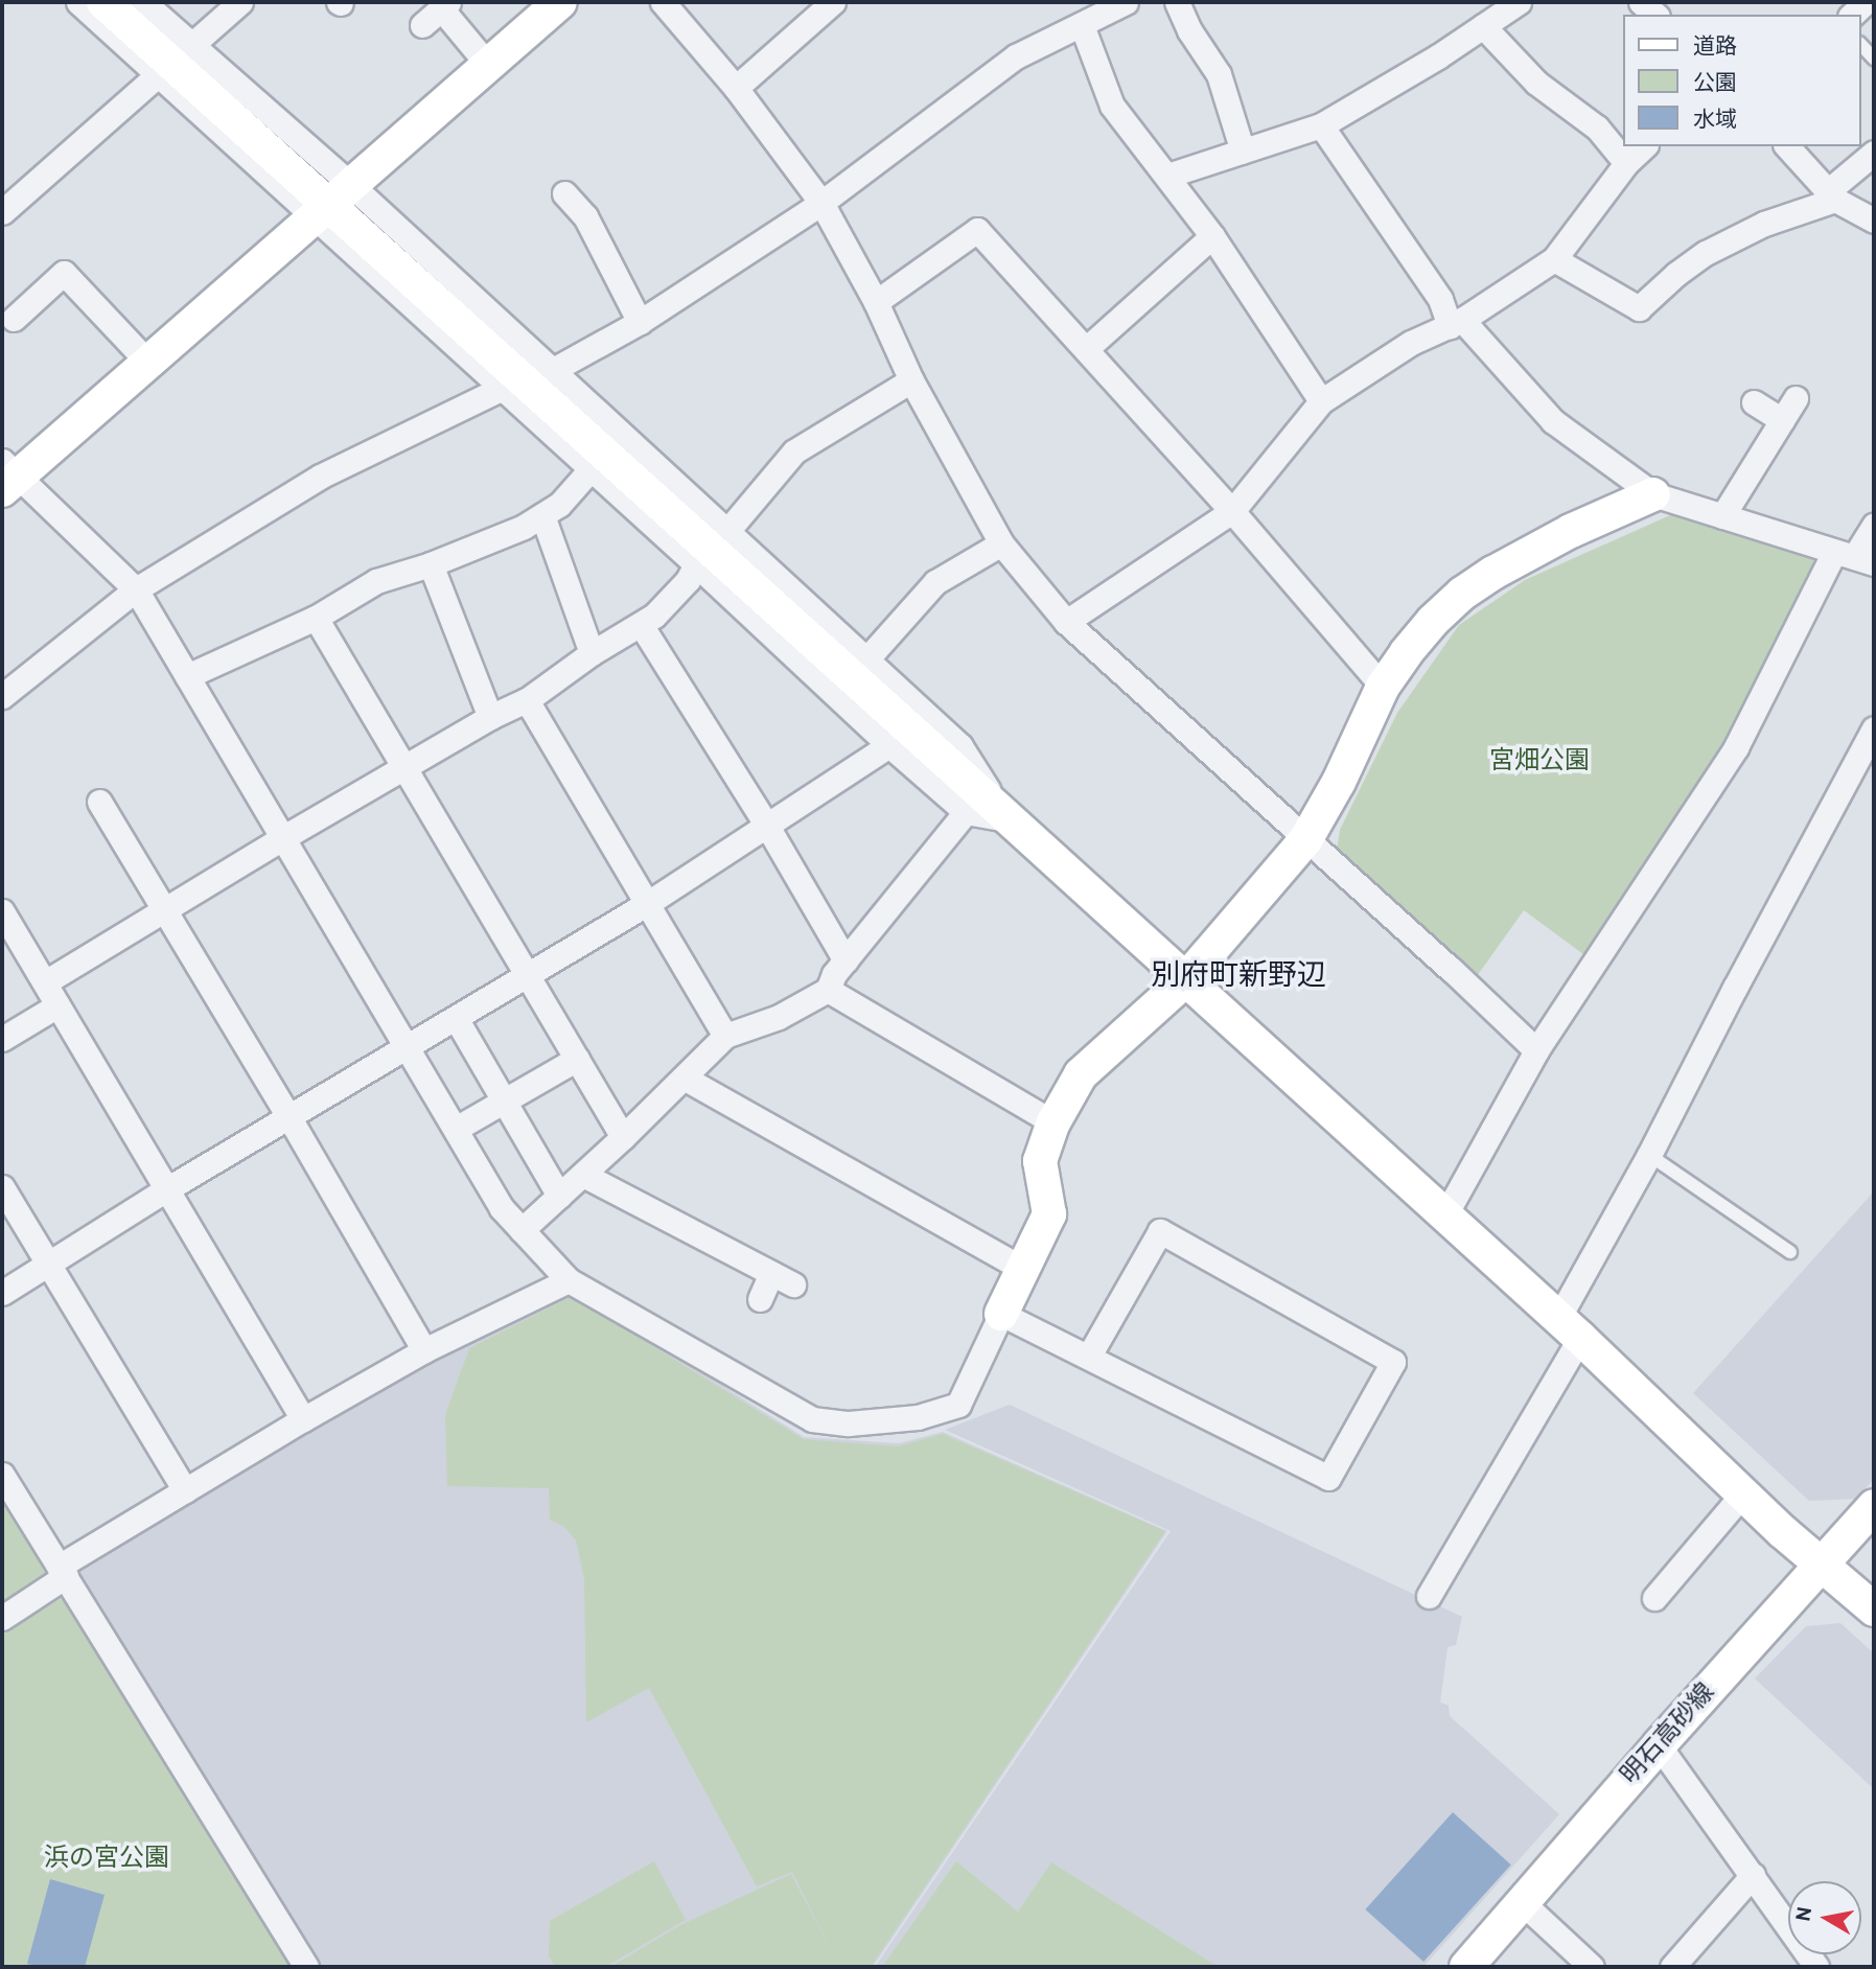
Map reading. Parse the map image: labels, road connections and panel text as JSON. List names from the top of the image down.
{
  "streets": {
    "street": ["明石高砂線"]
  },
  "districts": ["別府町新野辺"],
  "parks": ["宮畑公園", "浜の宮公園"],
  "legend": ["道路", "公園", "水域"],
  "north": "left"
}
